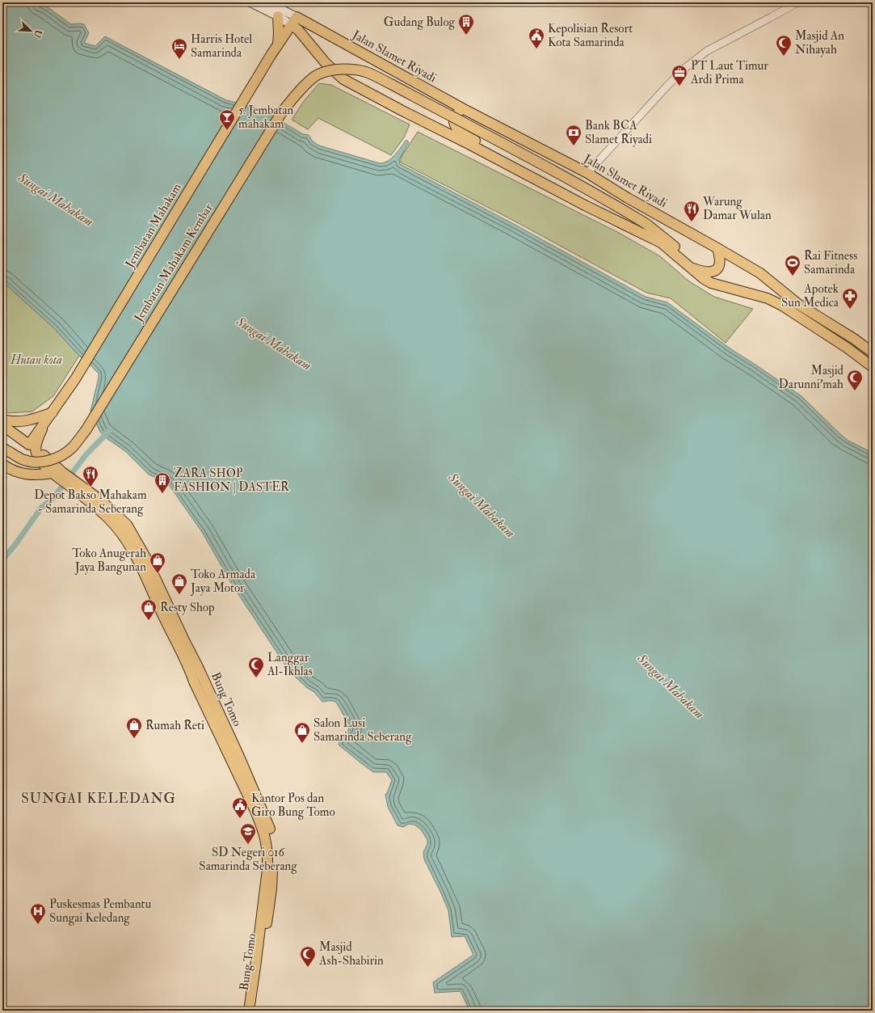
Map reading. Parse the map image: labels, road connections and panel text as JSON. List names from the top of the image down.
{
  "streets": {
    "main road": [
      "Jalan Slamet Riyadi",
      "Jembatan Mahakam",
      "Jembatan Mahakam Kembar",
      "Bung Tomo"
    ]
  },
  "crossings": [
    ["Jalan Slamet Riyadi", "Jembatan Mahakam"],
    ["Jalan Slamet Riyadi", "Jembatan Mahakam Kembar"],
    ["Jembatan Mahakam", "Bung Tomo"]
  ],
  "districts": ["SUNGAI KELEDANG"],
  "water": ["Sungai Mahakam"],
  "parks": ["Hutan kota"],
  "places": {
    "building": ["Gudang Bulog", "ZARA SHOP FASHION | DASTER"],
    "public building": ["Kepolisian Resort Kota Samarinda", "Kantor Pos dan Giro Bung Tomo"],
    "mosque": [
      "Masjid An Nihayah",
      "Masjid Darunni'mah",
      "Langgar Al-Ikhlas",
      "Masjid Ash-Shabirin"
    ],
    "hotel": ["Harris Hotel Samarinda"],
    "office": ["PT Laut Timur Ardi Prima"],
    "bar": ["5. Jembatan mahakam"],
    "bank": ["Bank BCA Slamet Riyadi"],
    "restaurant": ["Warung Damar Wulan", "Depot Bakso Mahakam - Samarinda Seberang"],
    "sports": ["Rai Fitness Samarinda"],
    "pharmacy": ["Apotek Sun Medica"],
    "shop": [
      "Toko Anugerah Jaya Bangunan",
      "Toko Armada Jaya Motor",
      "Resty Shop",
      "Rumah Reti",
      "Salon Lusi Samarinda Seberang"
    ],
    "school or university": ["SD Negeri 016 Samarinda Seberang"],
    "hospital": ["Puskesmas Pembantu Sungai Keledang"]
  },
  "north": "bottom right"
}
